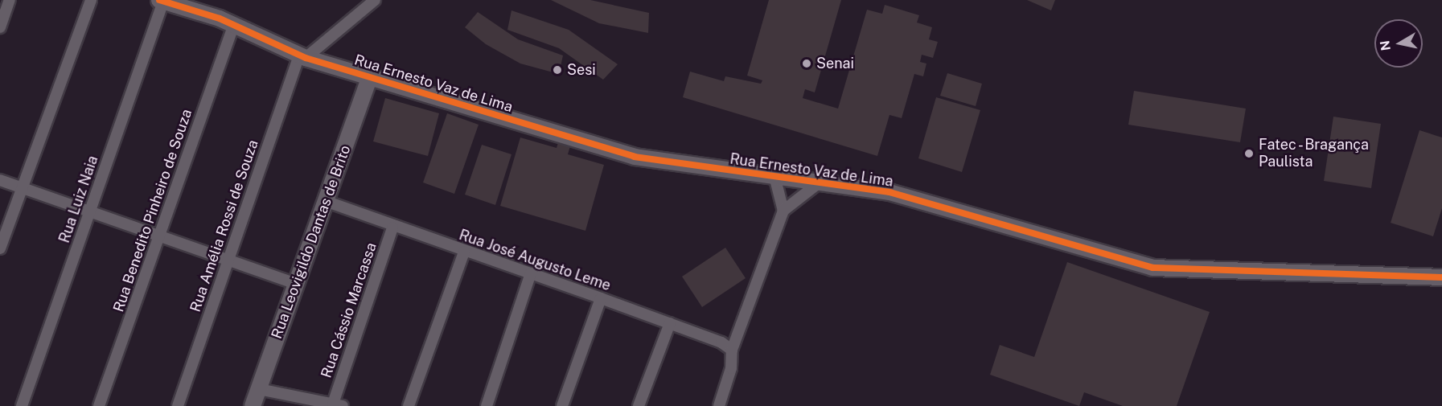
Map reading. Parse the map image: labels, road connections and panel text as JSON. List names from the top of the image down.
{
  "streets": {
    "street": [
      "Rua Ernesto Vaz de Lima",
      "Rua Luiz Naia",
      "Rua Benedito Pinheiro de Souza",
      "Rua Amélia Rossi de Souza",
      "Rua Leovigildo Dantas de Brito",
      "Rua José Augusto Leme",
      "Rua Cássio Marcassa"
    ]
  },
  "crossings": [
    ["Rua Ernesto Vaz de Lima", "Rua Benedito Pinheiro de Souza"],
    ["Rua Ernesto Vaz de Lima", "Rua Amélia Rossi de Souza"],
    ["Rua Ernesto Vaz de Lima", "Rua Leovigildo Dantas de Brito"],
    ["Rua Leovigildo Dantas de Brito", "Rua José Augusto Leme"],
    ["Rua José Augusto Leme", "Rua Cássio Marcassa"]
  ],
  "places": ["Senai", "Sesi", "Fatec - Bragança Paulista"],
  "north": "left"
}
